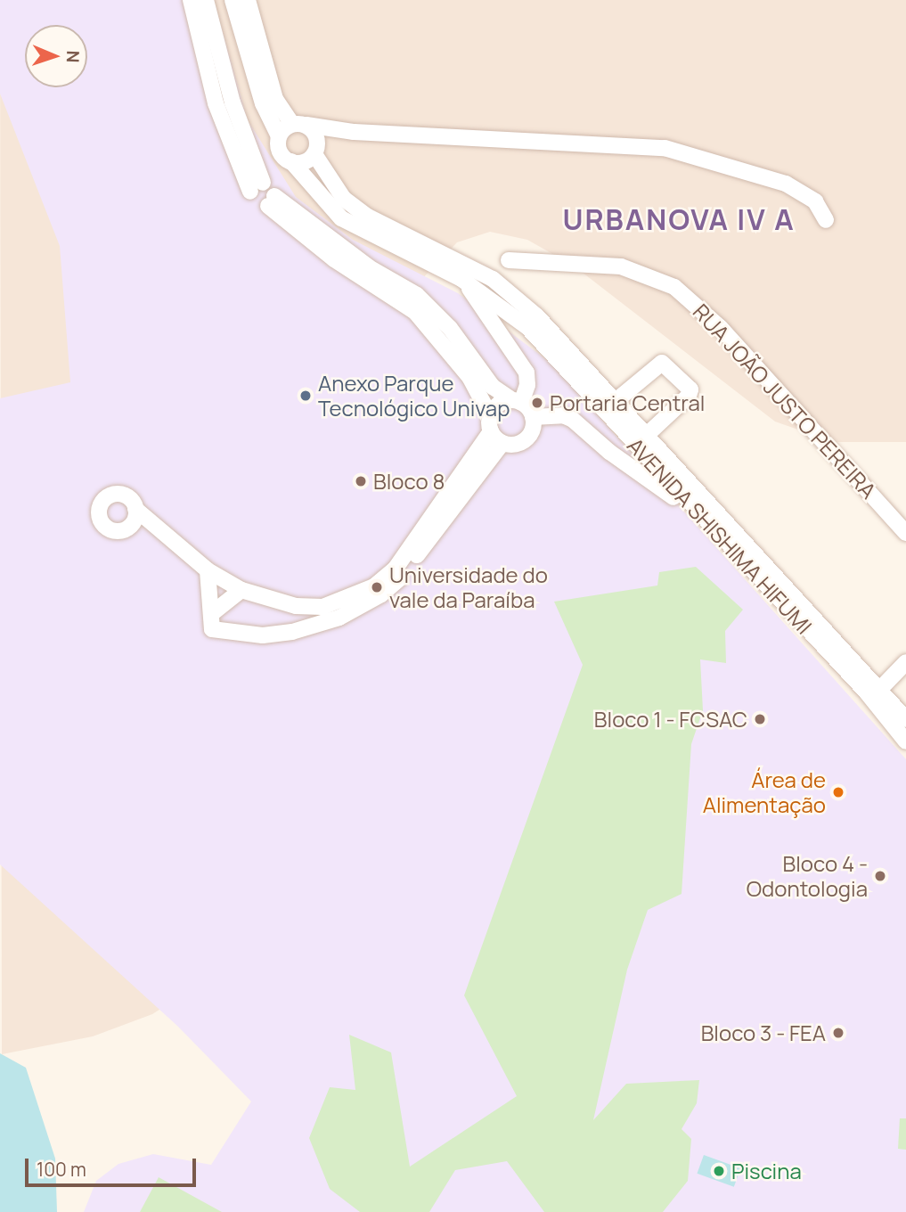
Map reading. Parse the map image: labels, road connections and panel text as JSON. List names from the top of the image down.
{
  "streets": {
    "street": ["RUA JOÃO JUSTO PEREIRA", "AVENIDA SHISHIMA HIFUMI"]
  },
  "districts": ["URBANOVA IV A"],
  "places": [
    "Anexo Parque Tecnológico Univap",
    "Portaria Central",
    "Bloco 8",
    "Universidade do vale da Paraíba",
    "Bloco 1 - FCSAC",
    "Área de Alimentação",
    "Bloco 4 - Odontologia",
    "Bloco 3 - FEA",
    "Piscina"
  ],
  "scale_bar": "100 m",
  "north": "right"
}
